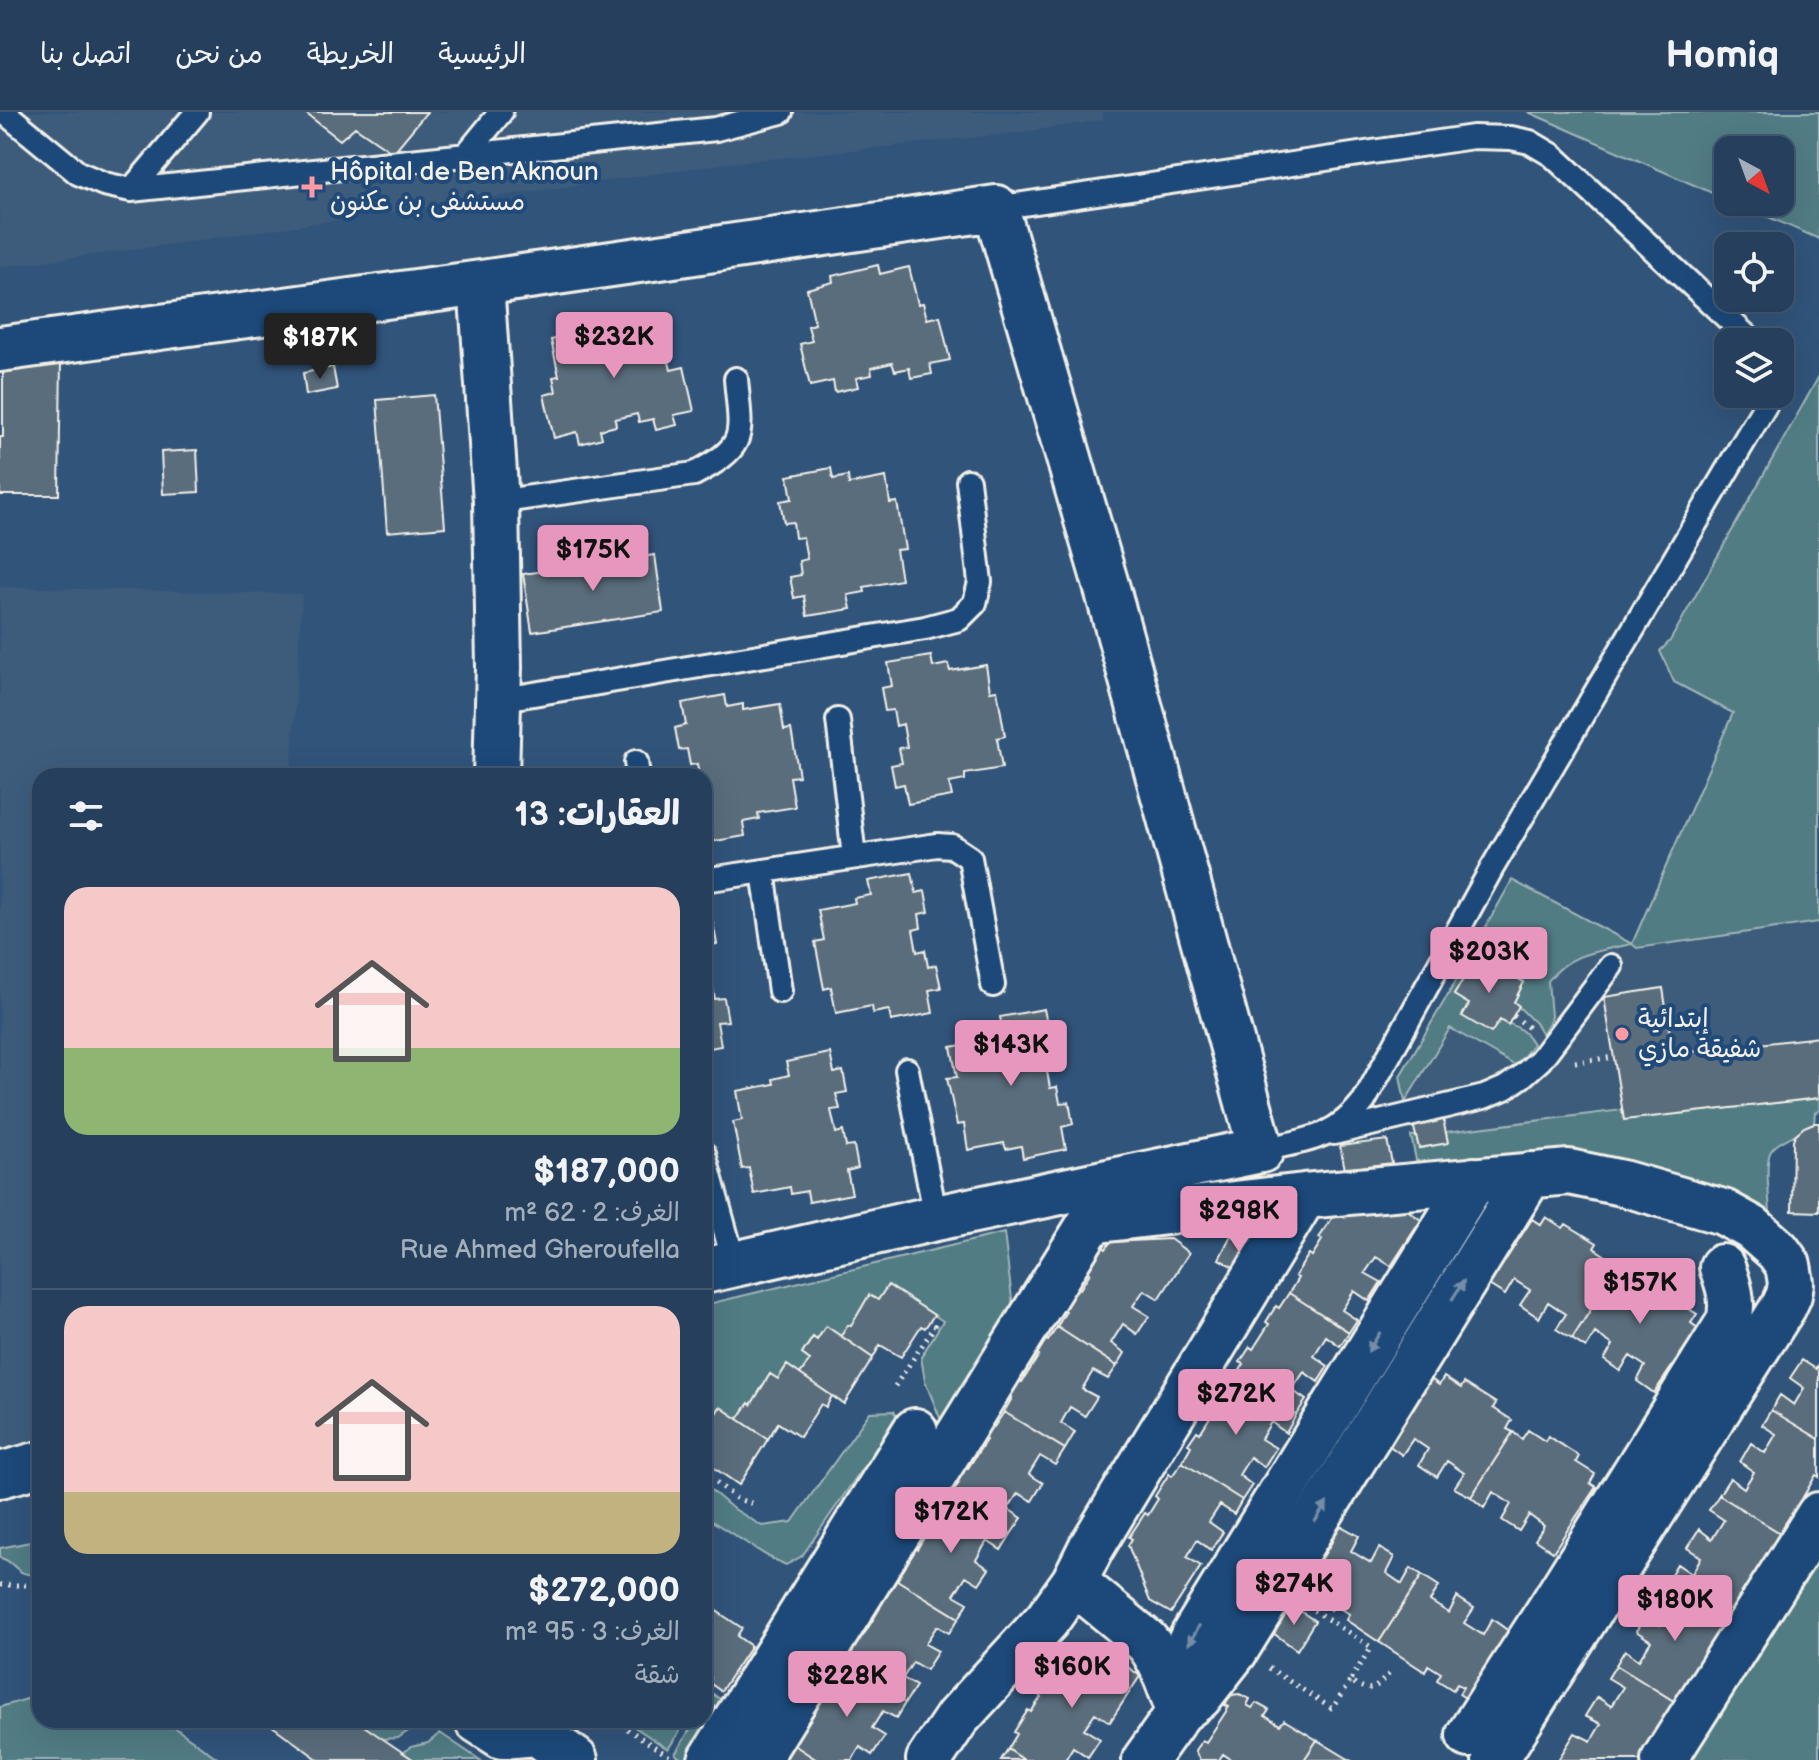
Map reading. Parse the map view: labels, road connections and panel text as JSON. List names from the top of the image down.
{
  "places": {
    "health": ["Hôpital de Ben Aknoun مستشفى بن عكنون"],
    "other": ["إبتدائية شفيقة مازي"]
  },
  "north": "bottom right",
  "page": {
    "header": "Homiq",
    "nav": [
      "الرئيسية",
      "الخريطة",
      "من نحن",
      "اتصل بنا"
    ],
    "price": [
      "$232K",
      "$187K",
      "$175K",
      "$203K",
      "$143K",
      "$298K",
      "$157K",
      "$272K",
      "$172K",
      "$274K",
      "$180K",
      "$160K",
      "$228K"
    ],
    "heading": "العقارات: 13",
    "list": [
      {
        "name": "$187,000",
        "note": "الغرف: 2 · 62 m² · Rue Ahmed Gheroufella"
      },
      {
        "name": "$272,000",
        "note": "الغرف: 3 · 95 m² · شقة"
      }
    ]
  }
}
